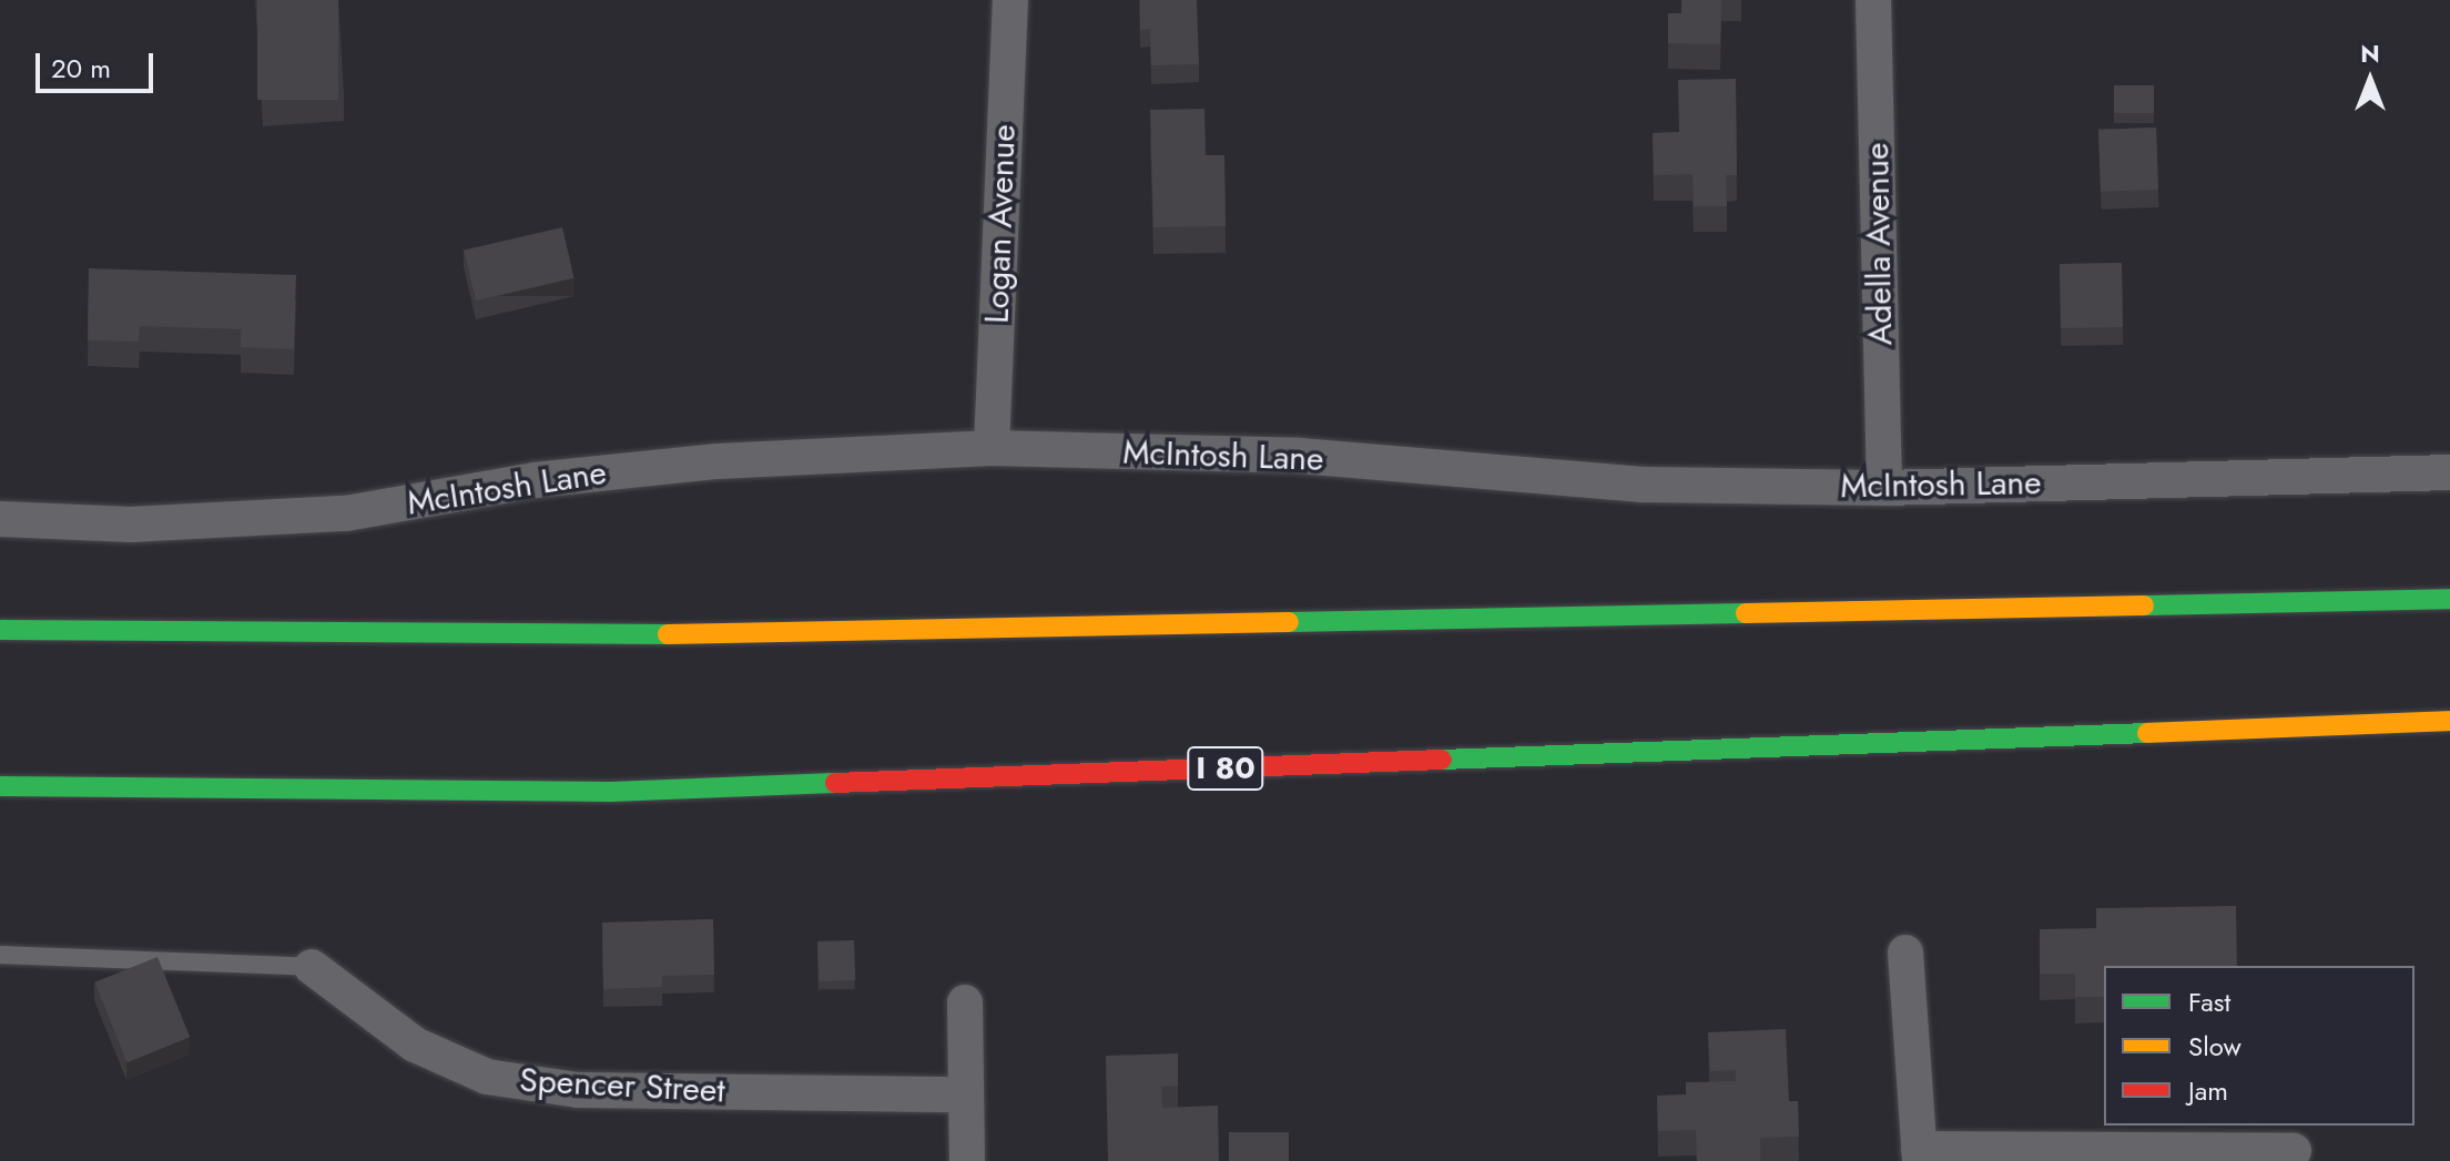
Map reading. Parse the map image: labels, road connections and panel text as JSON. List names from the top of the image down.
{
  "streets": {
    "highway": ["I 80"],
    "street": [
      "Logan Avenue",
      "Adella Avenue",
      "McIntosh Lane",
      "Spencer Street"
    ]
  },
  "crossings": [
    ["Logan Avenue", "McIntosh Lane"],
    ["Adella Avenue", "McIntosh Lane"]
  ],
  "legend": ["Fast", "Slow", "Jam"],
  "scale_bar": "20 m",
  "north": "top"
}
